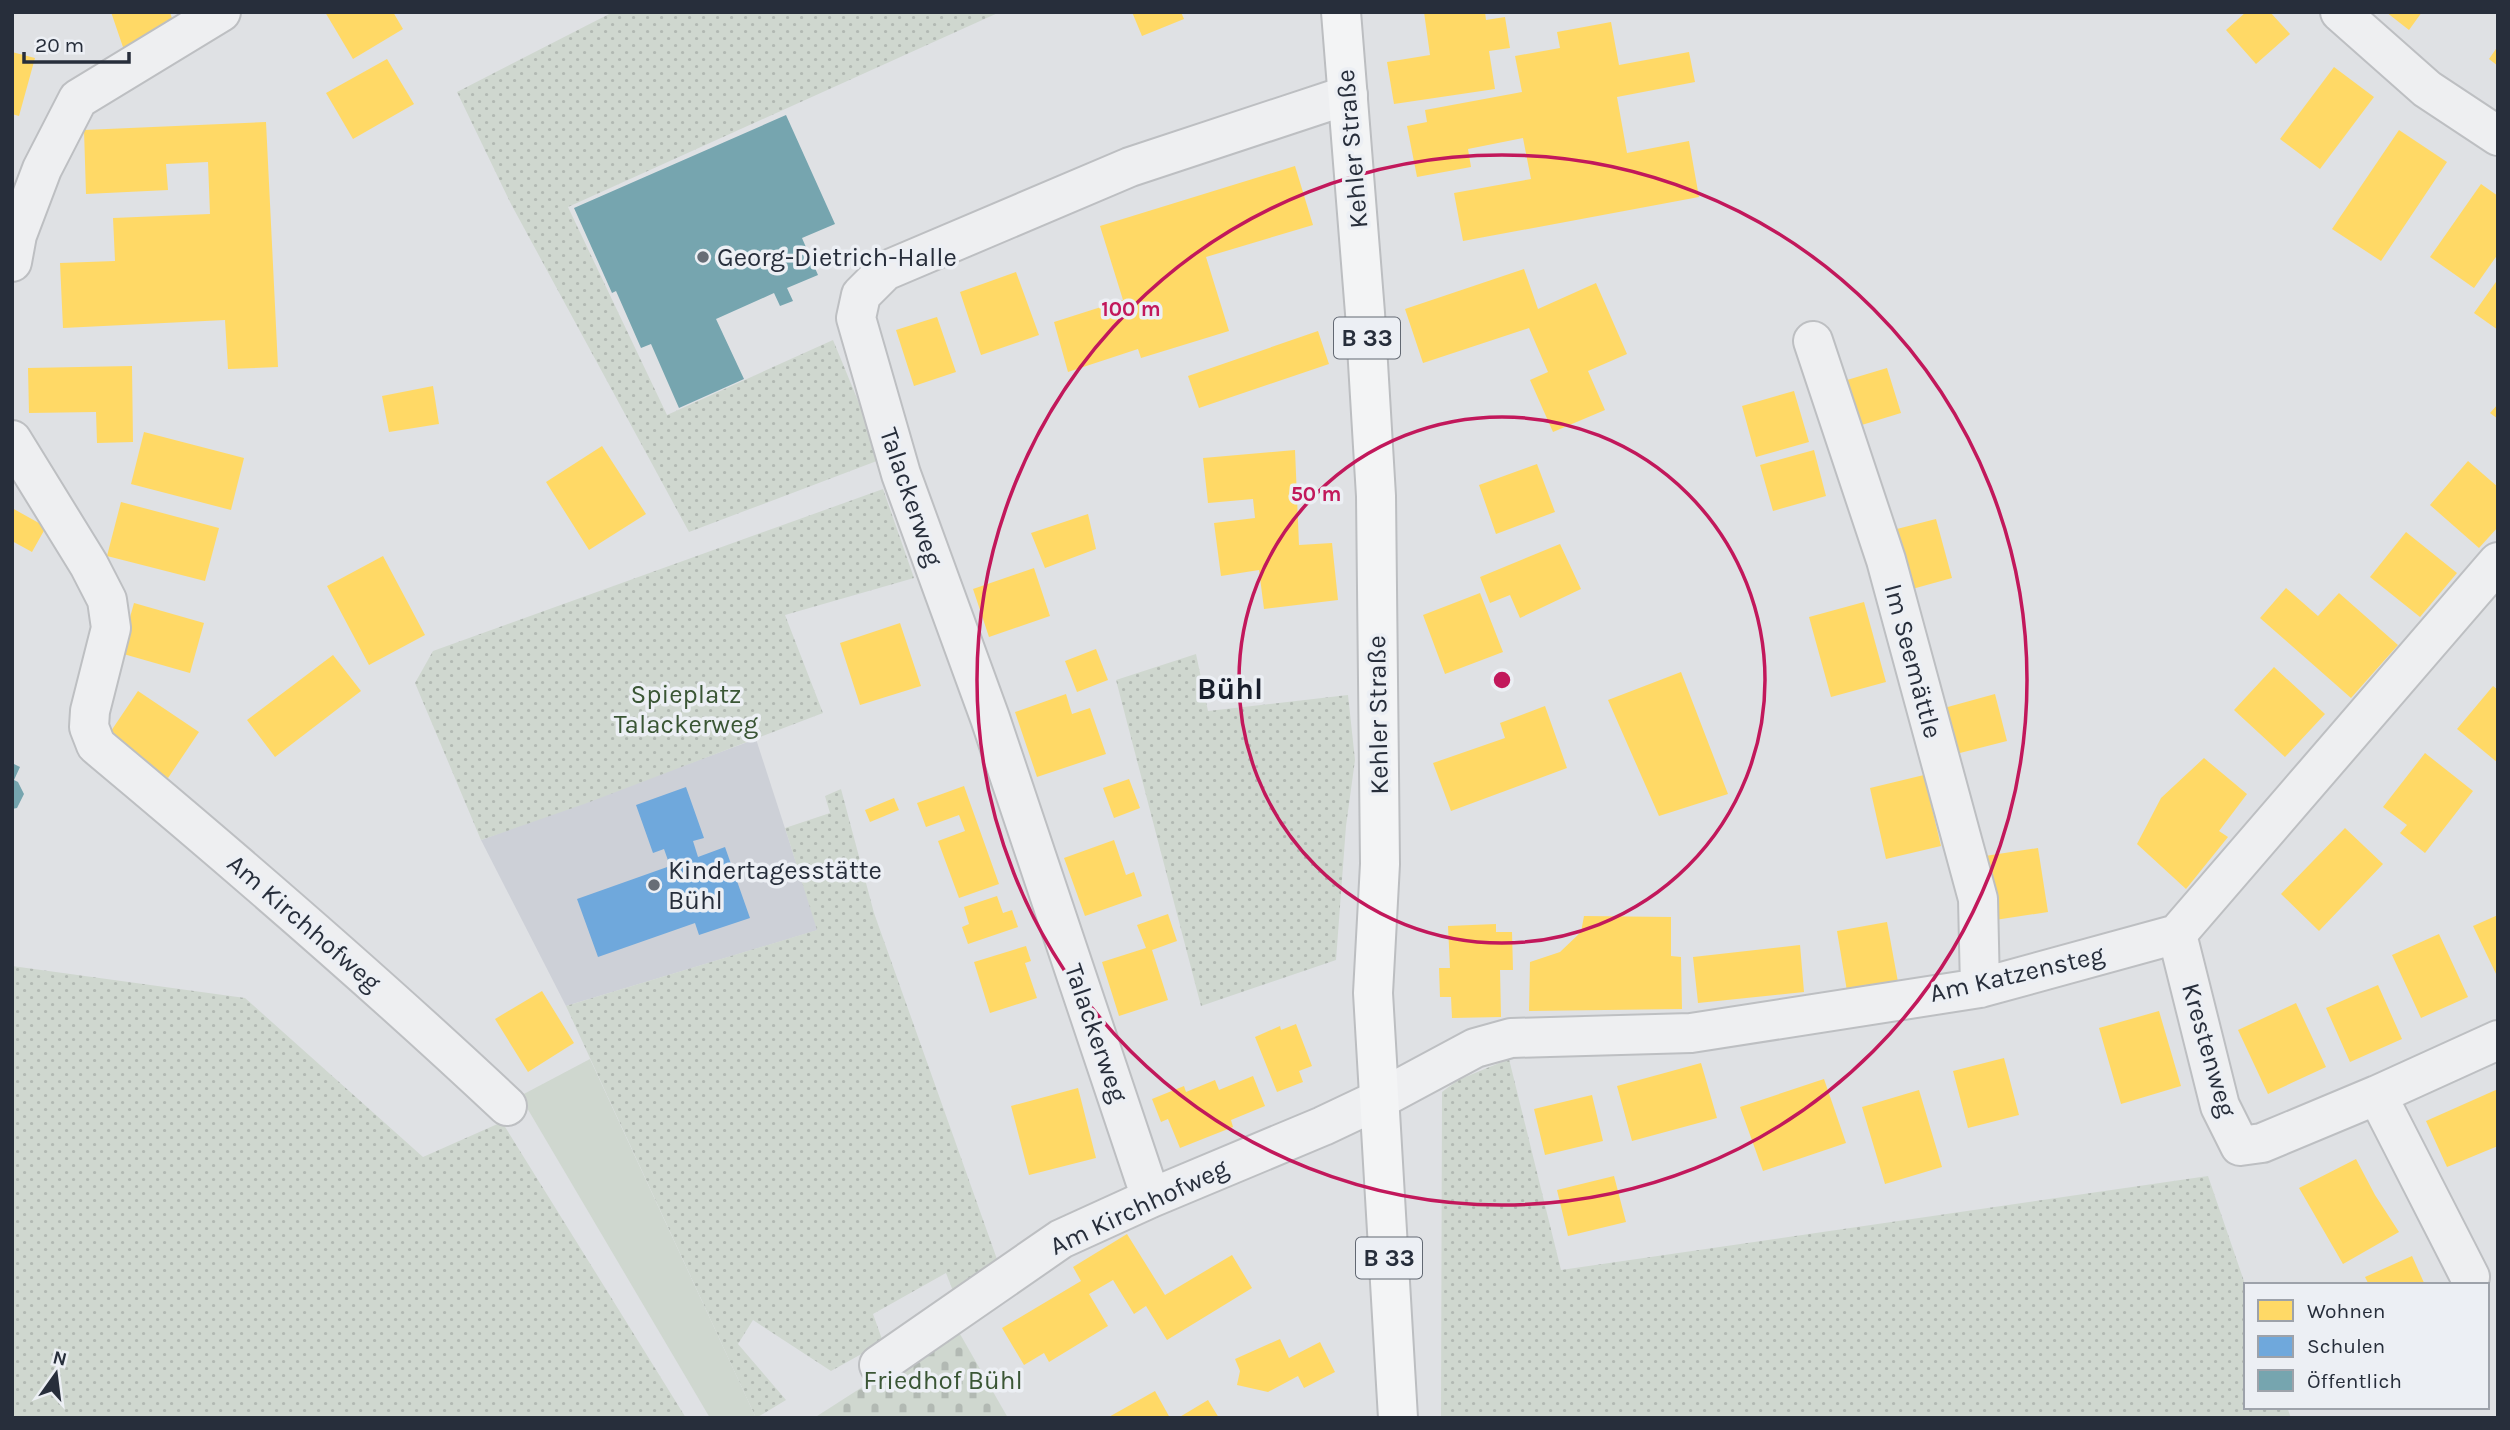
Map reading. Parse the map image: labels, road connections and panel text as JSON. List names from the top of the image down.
{
  "streets": {
    "main road": ["Kehler Straße", "B 33"],
    "street": [
      "Talackerweg",
      "Im Seemättle",
      "Am Kirchhofweg",
      "Am Katzensteg",
      "Krestenweg"
    ]
  },
  "crossings": [
    ["Kehler Straße", "Talackerweg"],
    ["Kehler Straße", "Am Kirchhofweg"],
    ["Kehler Straße", "Am Katzensteg"],
    ["Talackerweg", "Am Kirchhofweg"],
    ["Im Seemättle", "Am Katzensteg"],
    ["Am Kirchhofweg", "Am Katzensteg"],
    ["Am Katzensteg", "Krestenweg"]
  ],
  "districts": ["Bühl"],
  "parks": ["Spieplatz Talackerweg", "Friedhof Bühl"],
  "places": ["Georg-Dietrich-Halle", "Kindertagesstätte Bühl"],
  "legend": ["Wohnen", "Schulen", "Öffentlich"],
  "scale_bar": "20 m",
  "north": "top",
  "rings": ["100 m", "50 m"]
}
